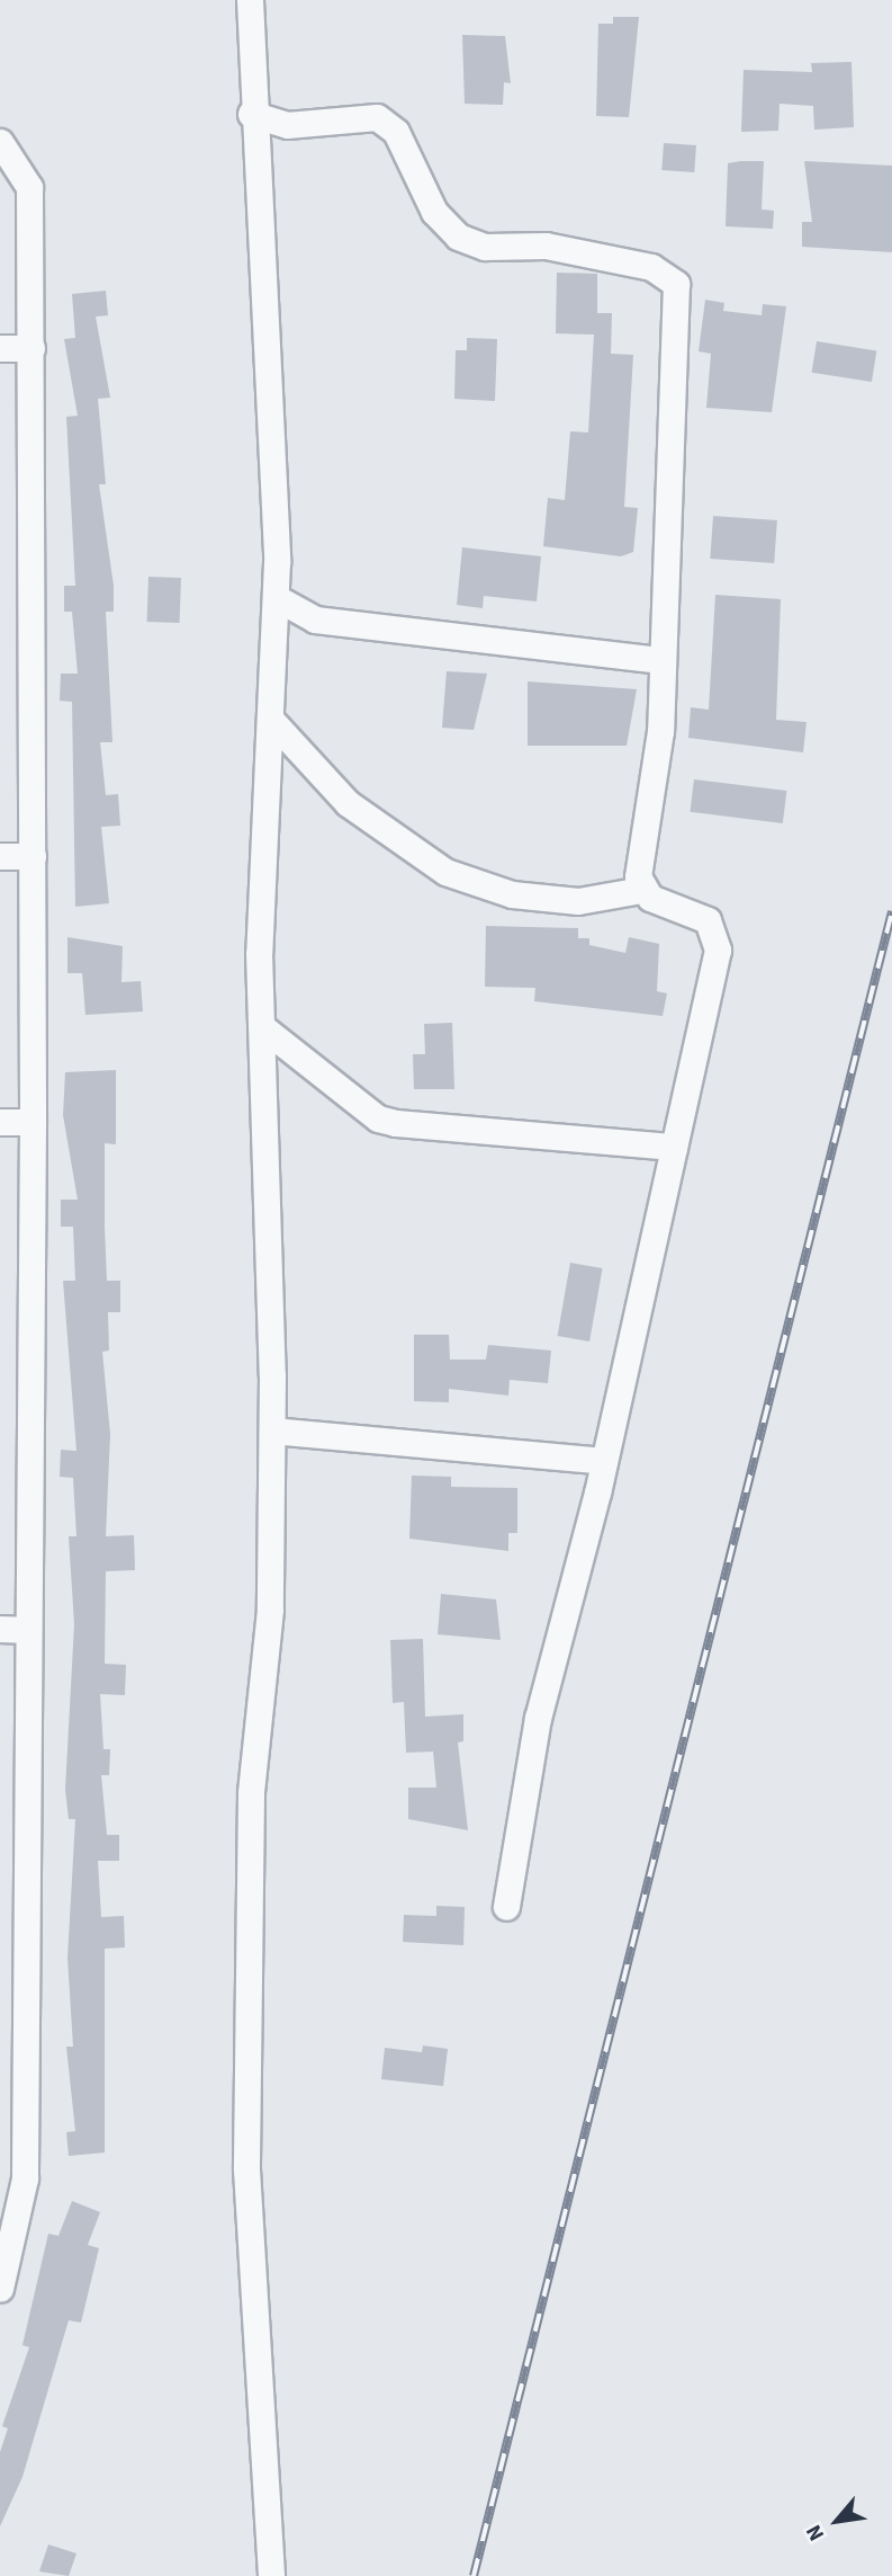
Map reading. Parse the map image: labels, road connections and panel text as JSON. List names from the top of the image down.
{
  "north": "bottom left"
}
